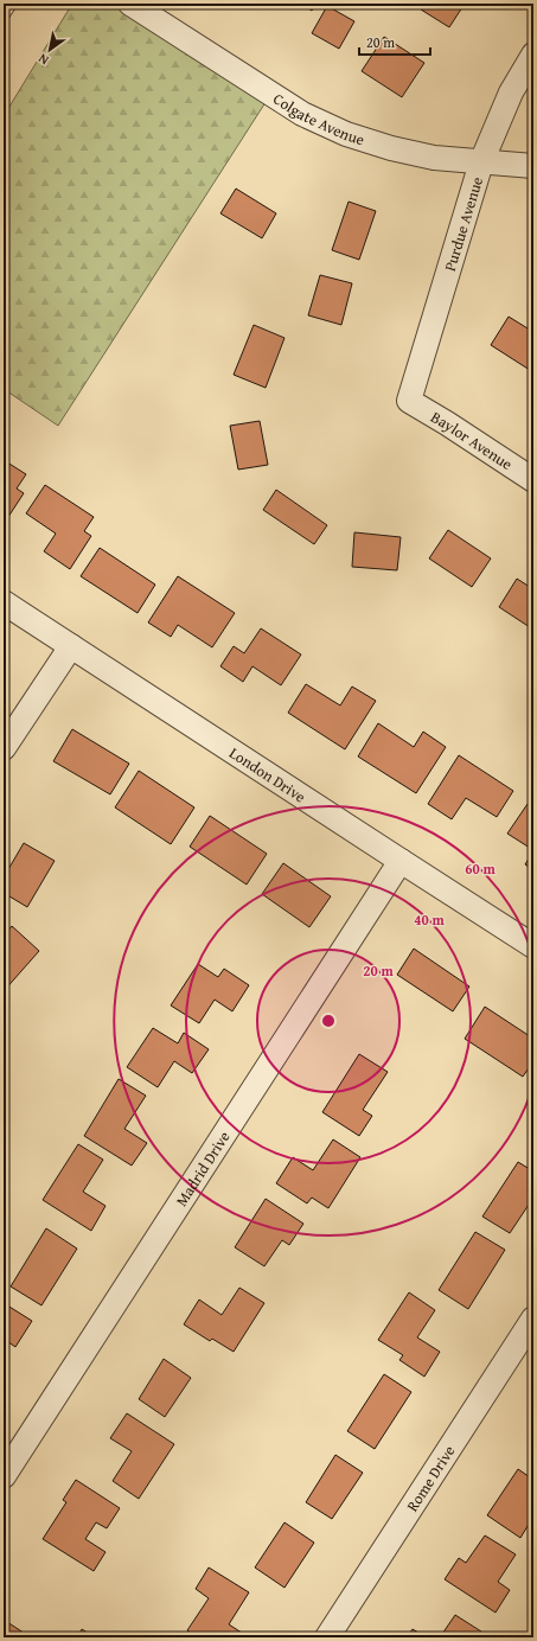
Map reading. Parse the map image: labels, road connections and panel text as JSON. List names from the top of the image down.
{
  "streets": {
    "street": [
      "Colgate Avenue",
      "Purdue Avenue",
      "Baylor Avenue",
      "London Drive",
      "Madrid Drive",
      "Rome Drive"
    ]
  },
  "crossings": [
    ["Colgate Avenue", "Purdue Avenue"],
    ["Purdue Avenue", "Baylor Avenue"],
    ["London Drive", "Madrid Drive"]
  ],
  "scale_bar": "20 m",
  "north": "bottom left",
  "rings": ["60 m", "40 m", "20 m"]
}
